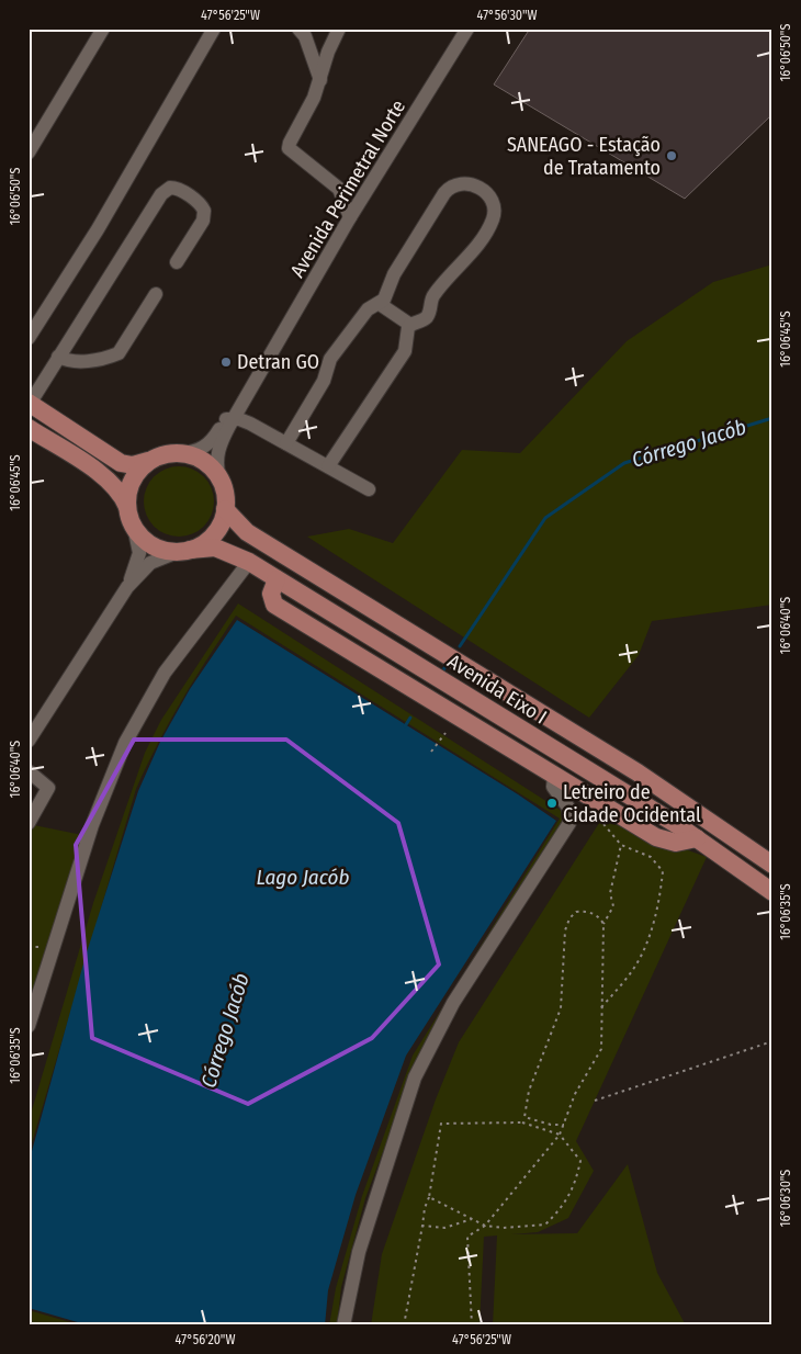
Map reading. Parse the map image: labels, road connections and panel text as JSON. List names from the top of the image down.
{
  "streets": {
    "main road": ["Avenida Eixo I"],
    "street": ["Avenida Perimetral Norte"]
  },
  "crossings": [
    ["Avenida Perimetral Norte", "Avenida Eixo I"]
  ],
  "water": ["Córrego Jacób", "Lago Jacób"],
  "places": ["SANEAGO - Estação de Tratamento", "Detran GO", "Letreiro de Cidade Ocidental"],
  "coordinates": [
    "47°56'25\"W",
    "47°56'30\"W",
    "16°06'50\"S",
    "16°06'45\"S",
    "16°06'40\"S",
    "16°06'35\"S",
    "16°06'30\"S",
    "47°56'20\"W"
  ]
}
